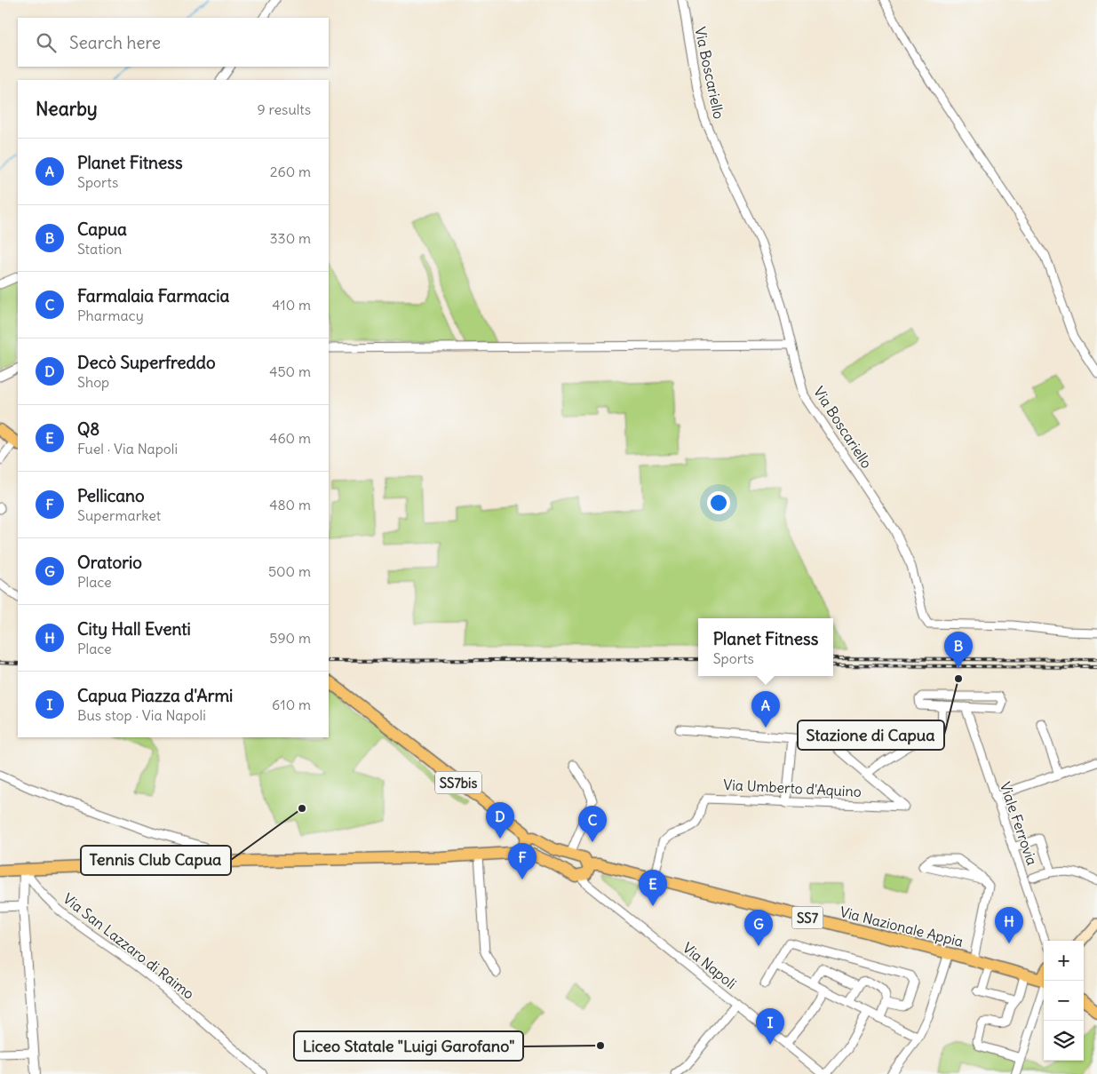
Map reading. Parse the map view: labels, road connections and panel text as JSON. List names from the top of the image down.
{
  "streets": {
    "main road": ["SS7bis", "SS7", "Via Nazionale Appia"],
    "street": [
      "Via Boscariello",
      "Via Umberto d'Aquino",
      "Viale Ferrovia",
      "Via San Lazzaro di Raimo",
      "Via Napoli"
    ]
  },
  "crossings": [
    ["SS7bis", "Via Nazionale Appia"],
    ["Via Umberto d'Aquino", "Via Nazionale Appia"]
  ],
  "places": ["Stazione di Capua", "Tennis Club Capua", "Liceo Statale \"Luigi Garofano\""],
  "page": {
    "search": "Search here",
    "heading": ["Nearby", "9 results"],
    "list": [
      {
        "mark": "A",
        "name": "Planet Fitness",
        "note": "Sports",
        "value": "260 m"
      },
      {
        "mark": "B",
        "name": "Capua",
        "note": "Station",
        "value": "330 m"
      },
      {
        "mark": "C",
        "name": "Farmalaia Farmacia",
        "note": "Pharmacy",
        "value": "410 m"
      },
      {
        "mark": "D",
        "name": "Decò Superfreddo",
        "note": "Shop",
        "value": "450 m"
      },
      {
        "mark": "E",
        "name": "Q8",
        "note": "Fuel · Via Napoli",
        "value": "460 m"
      },
      {
        "mark": "F",
        "name": "Pellicano",
        "note": "Supermarket",
        "value": "480 m"
      },
      {
        "mark": "G",
        "name": "Oratorio",
        "note": "Place",
        "value": "500 m"
      },
      {
        "mark": "H",
        "name": "City Hall Eventi",
        "note": "Place",
        "value": "590 m"
      },
      {
        "mark": "I",
        "name": "Capua Piazza d'Armi",
        "note": "Bus stop · Via Napoli",
        "value": "610 m"
      }
    ],
    "popup": ["Planet Fitness", "Sports"],
    "pins": [
      "B",
      "A",
      "D",
      "C",
      "F",
      "E",
      "H",
      "G",
      "I"
    ],
    "map_buttons": ["+", "−"]
  }
}
